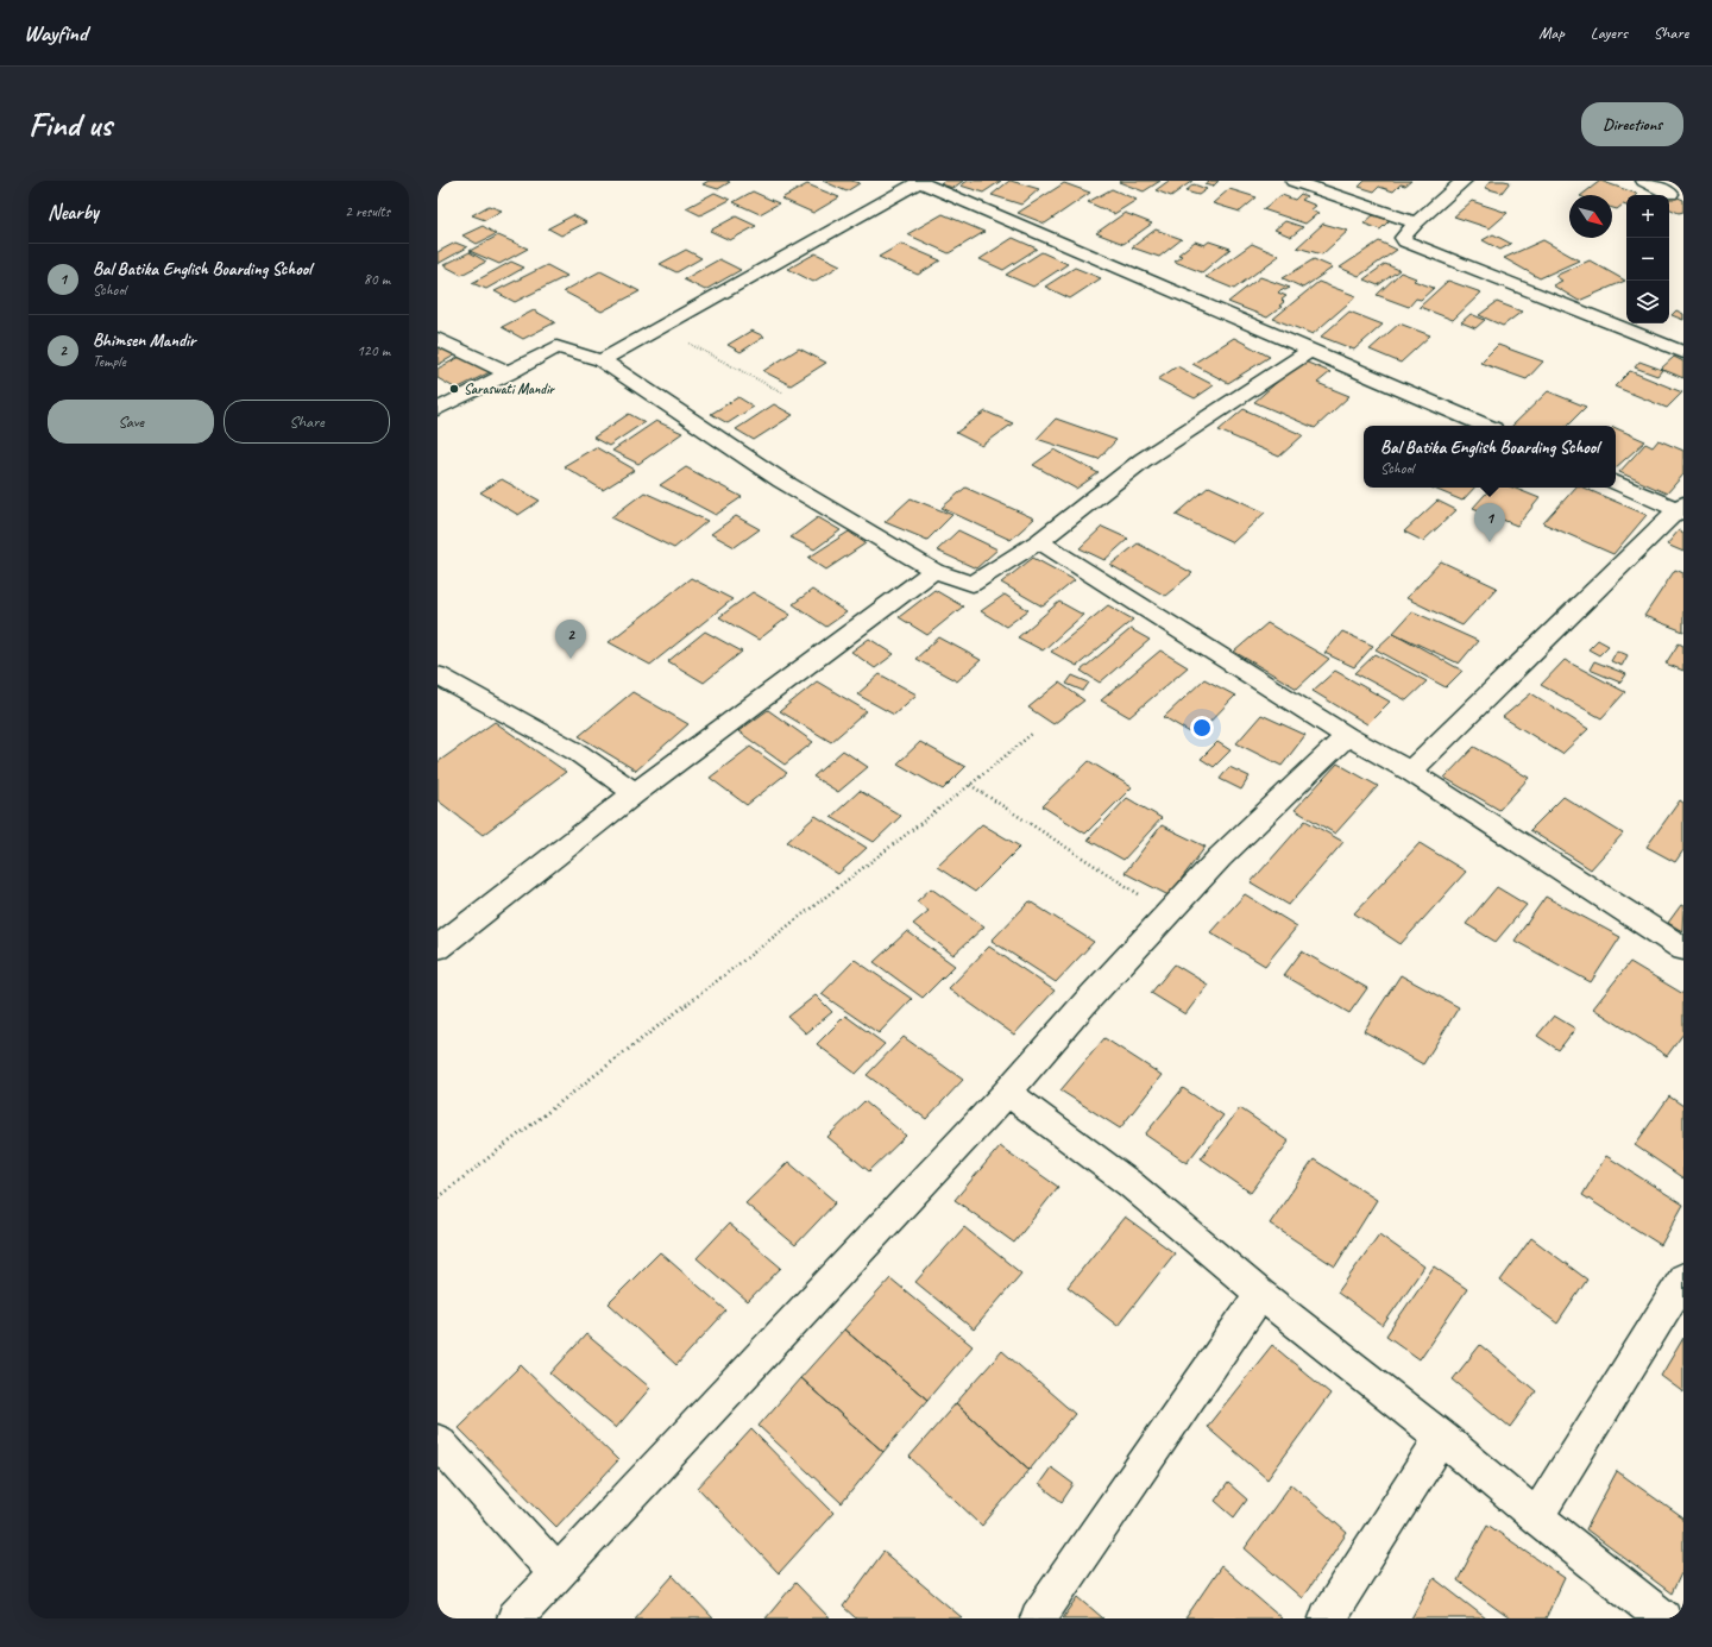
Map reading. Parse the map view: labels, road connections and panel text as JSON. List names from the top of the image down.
{
  "places": ["Saraswati Mandir"],
  "north": "bottom right",
  "page": {
    "header": "Wayfind",
    "nav": ["Map", "Layers", "Share"],
    "buttons": [
      "Directions",
      ["Save", "Share"]
    ],
    "title": "Find us",
    "heading": ["Nearby", "2 results"],
    "map_buttons": ["+", "−"],
    "list": [
      {
        "mark": "1",
        "name": "Bal Batika English Boarding School",
        "note": "School",
        "value": "80 m"
      },
      {
        "mark": "2",
        "name": "Bhimsen Mandir",
        "note": "Temple",
        "value": "120 m"
      }
    ],
    "popup": ["Bal Batika English Boarding School", "School"],
    "pins": ["1", "2"]
  }
}
